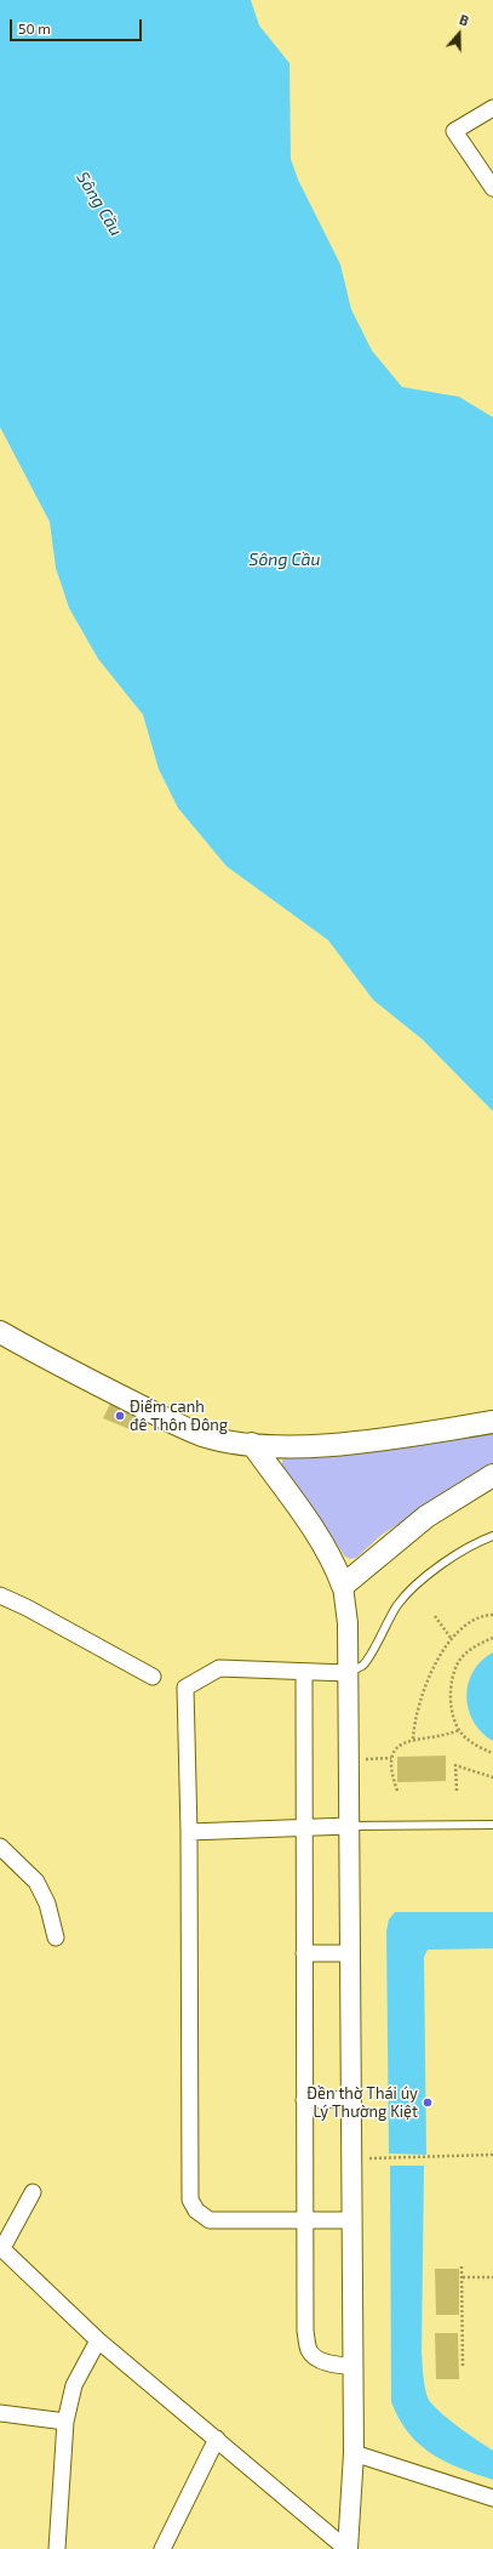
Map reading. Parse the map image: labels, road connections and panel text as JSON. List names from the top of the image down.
{
  "water": ["Sông Cầu"],
  "places": ["Điếm canh đê Thôn Đông", "Đền thờ Thái úy Lý Thường Kiệt"],
  "scale_bar": "50 m",
  "north": "top"
}
